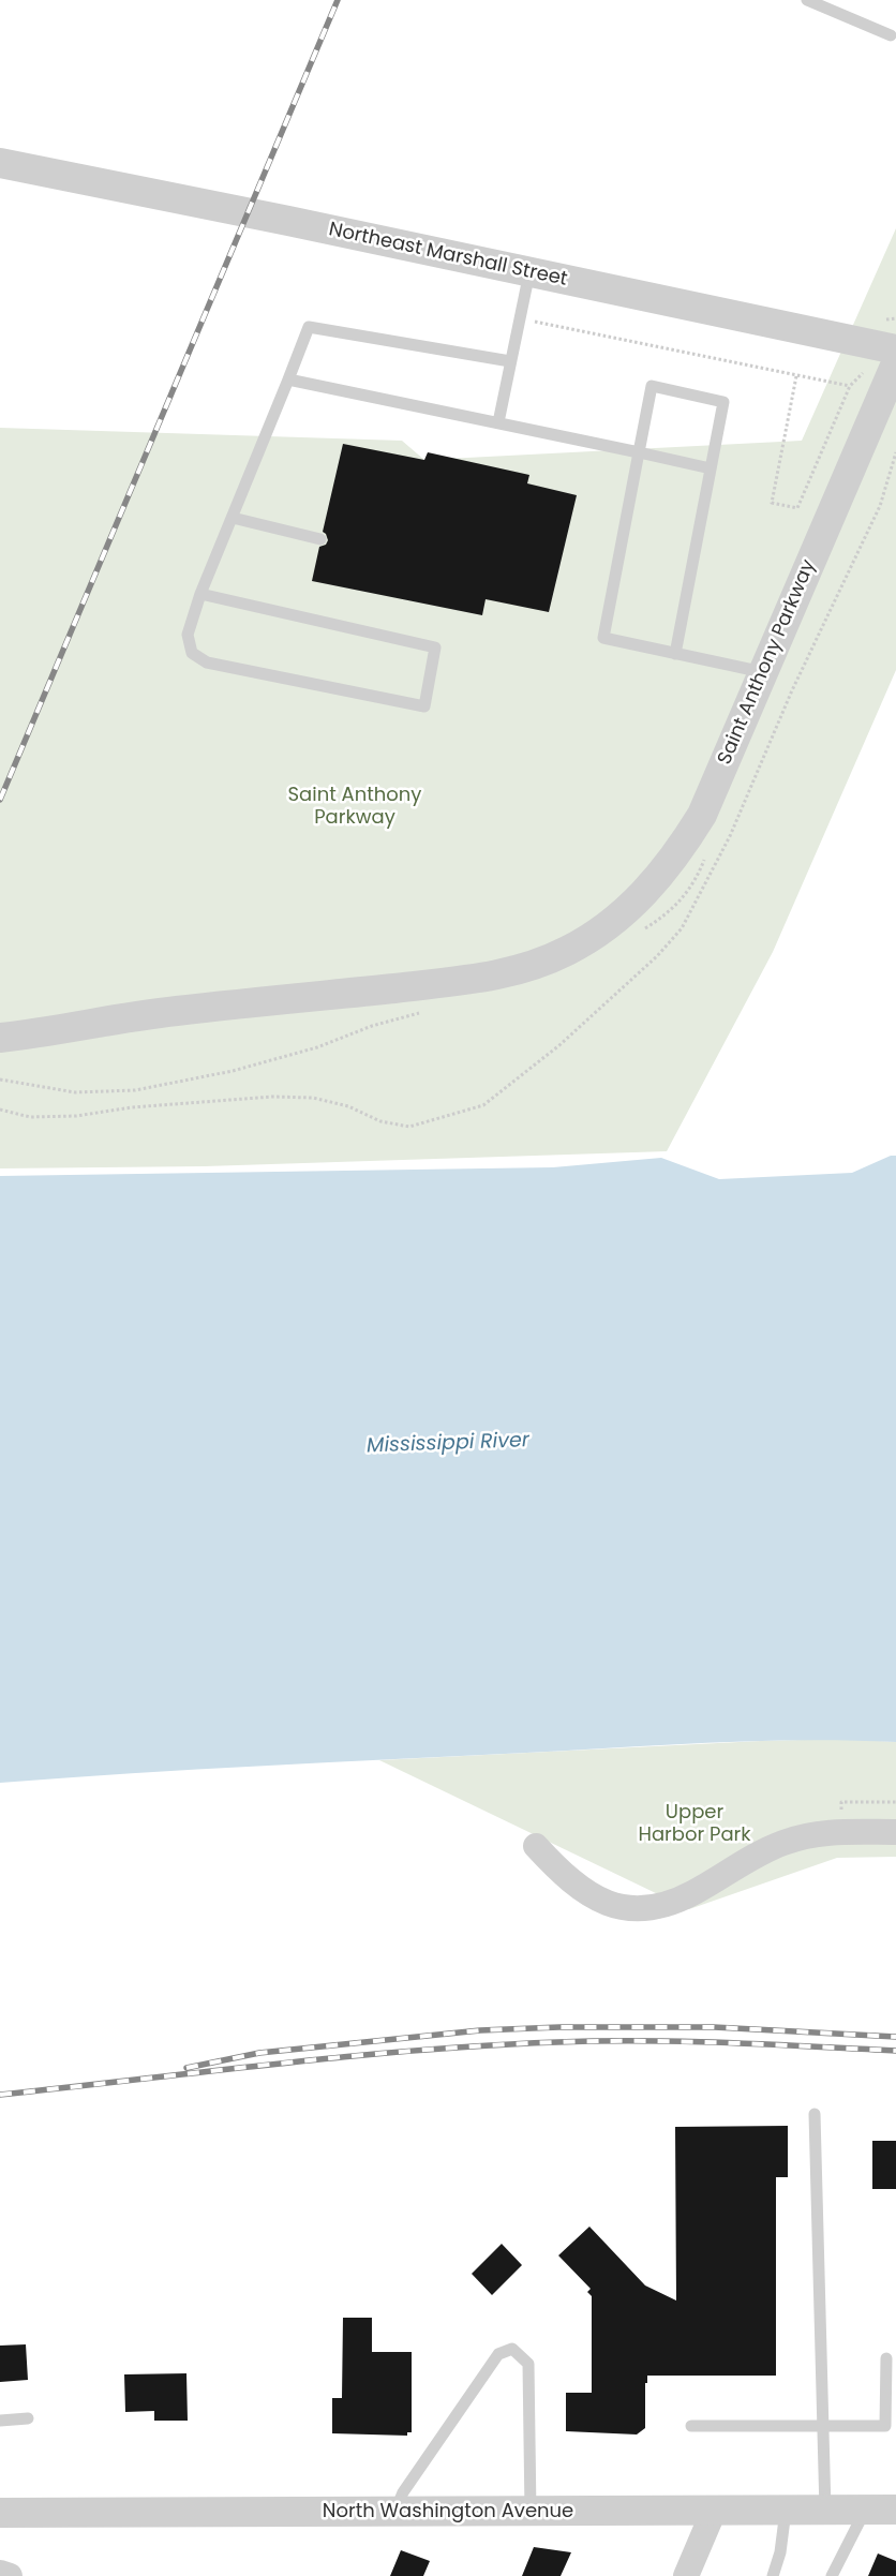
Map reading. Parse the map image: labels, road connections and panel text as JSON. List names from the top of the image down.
{
  "streets": {
    "street": ["Northeast Marshall Street", "Saint Anthony Parkway", "North Washington Avenue"]
  },
  "water": ["Mississippi River"],
  "parks": ["Saint Anthony Parkway", "Upper Harbor Park"]
}
